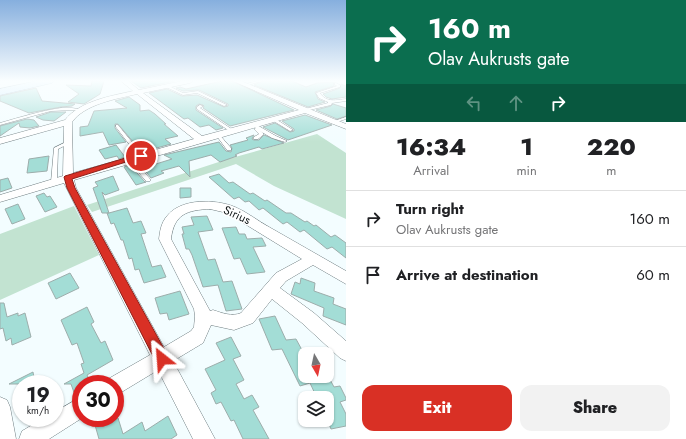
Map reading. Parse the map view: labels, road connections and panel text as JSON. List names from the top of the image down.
{
  "streets": {
    "street": ["Sirius"]
  },
  "north": "bottom",
  "page": {
    "turn": ["160 m", "Olav Aukrusts gate"],
    "eta": [
      "16:34",
      "Arrival",
      "1",
      "min",
      "220",
      "m"
    ],
    "list": [
      {
        "name": "Turn right",
        "note": "Olav Aukrusts gate",
        "value": "160 m"
      },
      {
        "name": "Arrive at destination",
        "value": "60 m"
      }
    ],
    "speed": "19 km/h",
    "limit": "30",
    "buttons": ["Exit", "Share"]
  }
}
